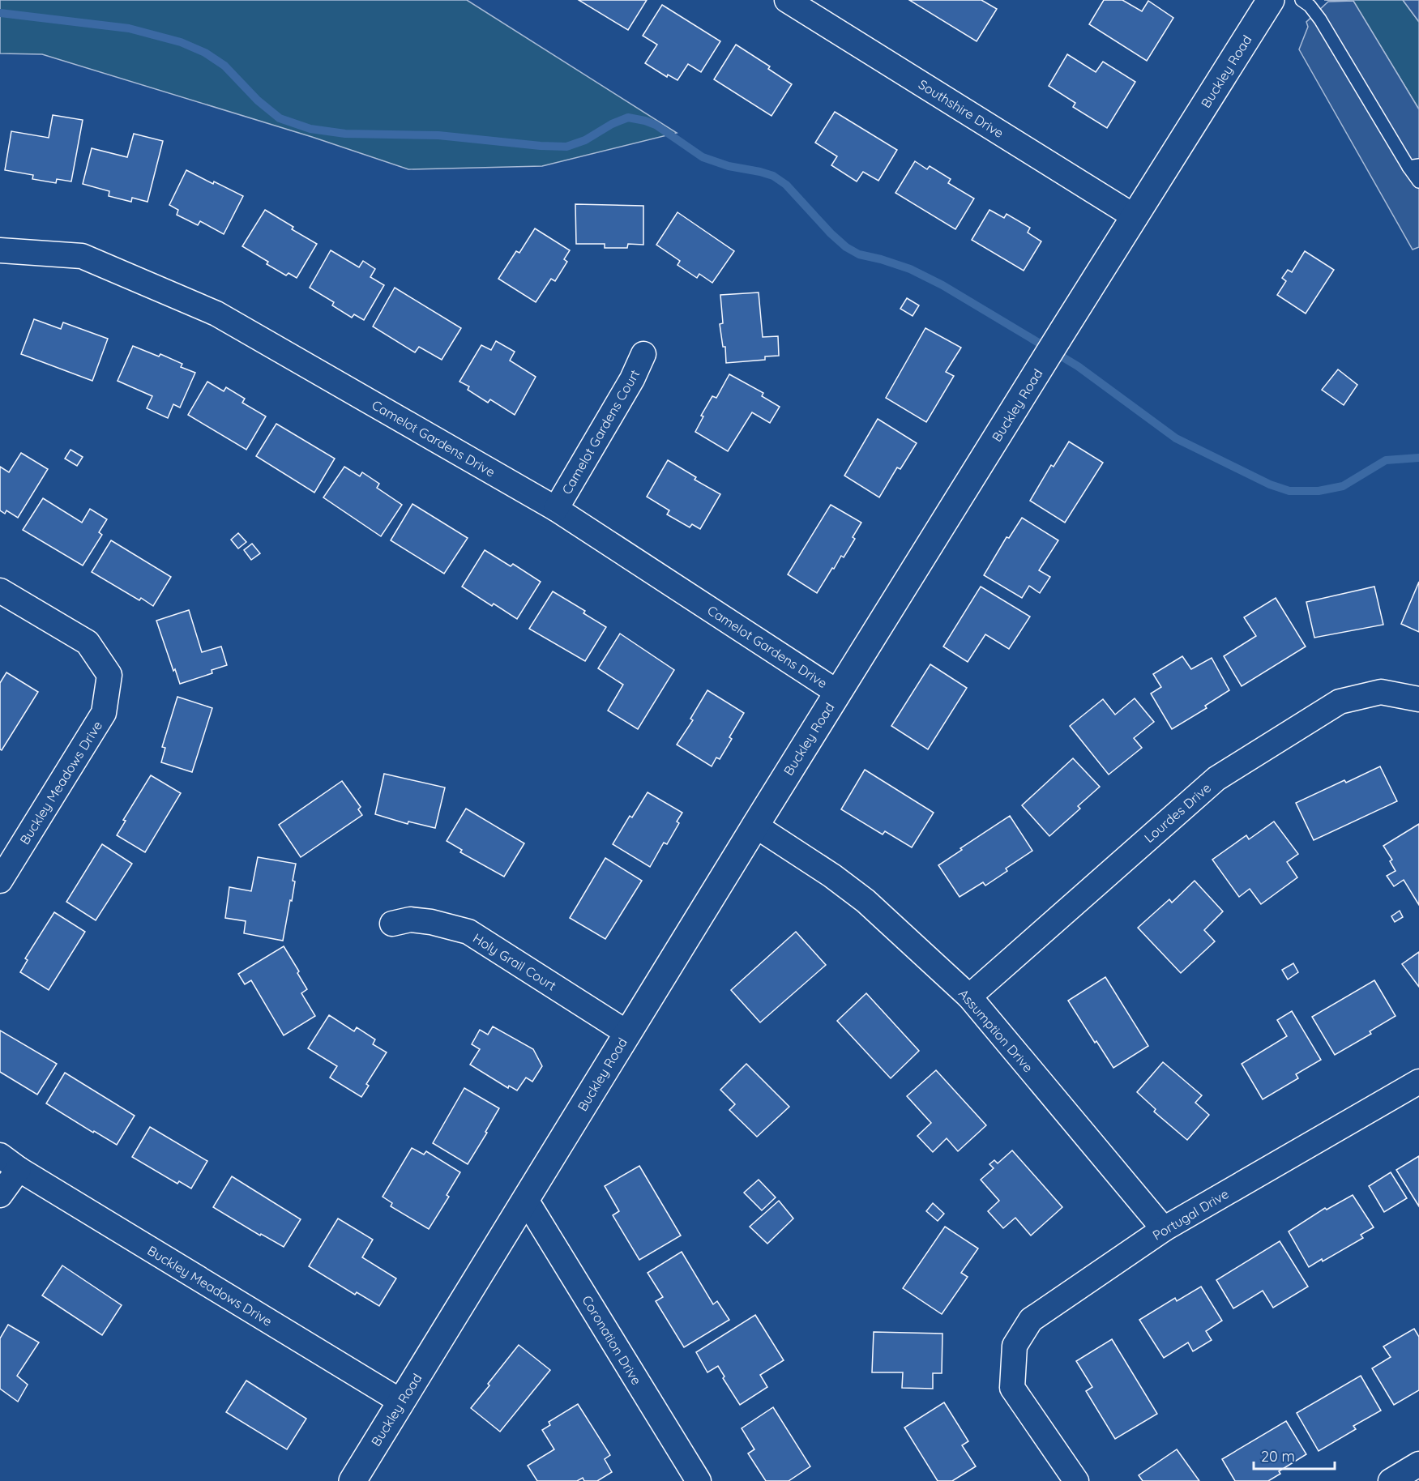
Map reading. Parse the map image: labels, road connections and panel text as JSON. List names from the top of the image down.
{
  "streets": {
    "street": [
      "Buckley Road",
      "Southshire Drive",
      "Camelot Gardens Court",
      "Camelot Gardens Drive",
      "Buckley Meadows Drive",
      "Lourdes Drive",
      "Holy Grail Court",
      "Assumption Drive",
      "Portugal Drive",
      "Coronation Drive"
    ]
  },
  "crossings": [
    ["Buckley Road", "Southshire Drive"],
    ["Buckley Road", "Camelot Gardens Drive"],
    ["Buckley Road", "Buckley Meadows Drive"],
    ["Buckley Road", "Holy Grail Court"],
    ["Buckley Road", "Assumption Drive"],
    ["Buckley Road", "Coronation Drive"],
    ["Camelot Gardens Court", "Camelot Gardens Drive"],
    ["Lourdes Drive", "Assumption Drive"],
    ["Assumption Drive", "Portugal Drive"]
  ],
  "scale_bar": "20 m"
}
